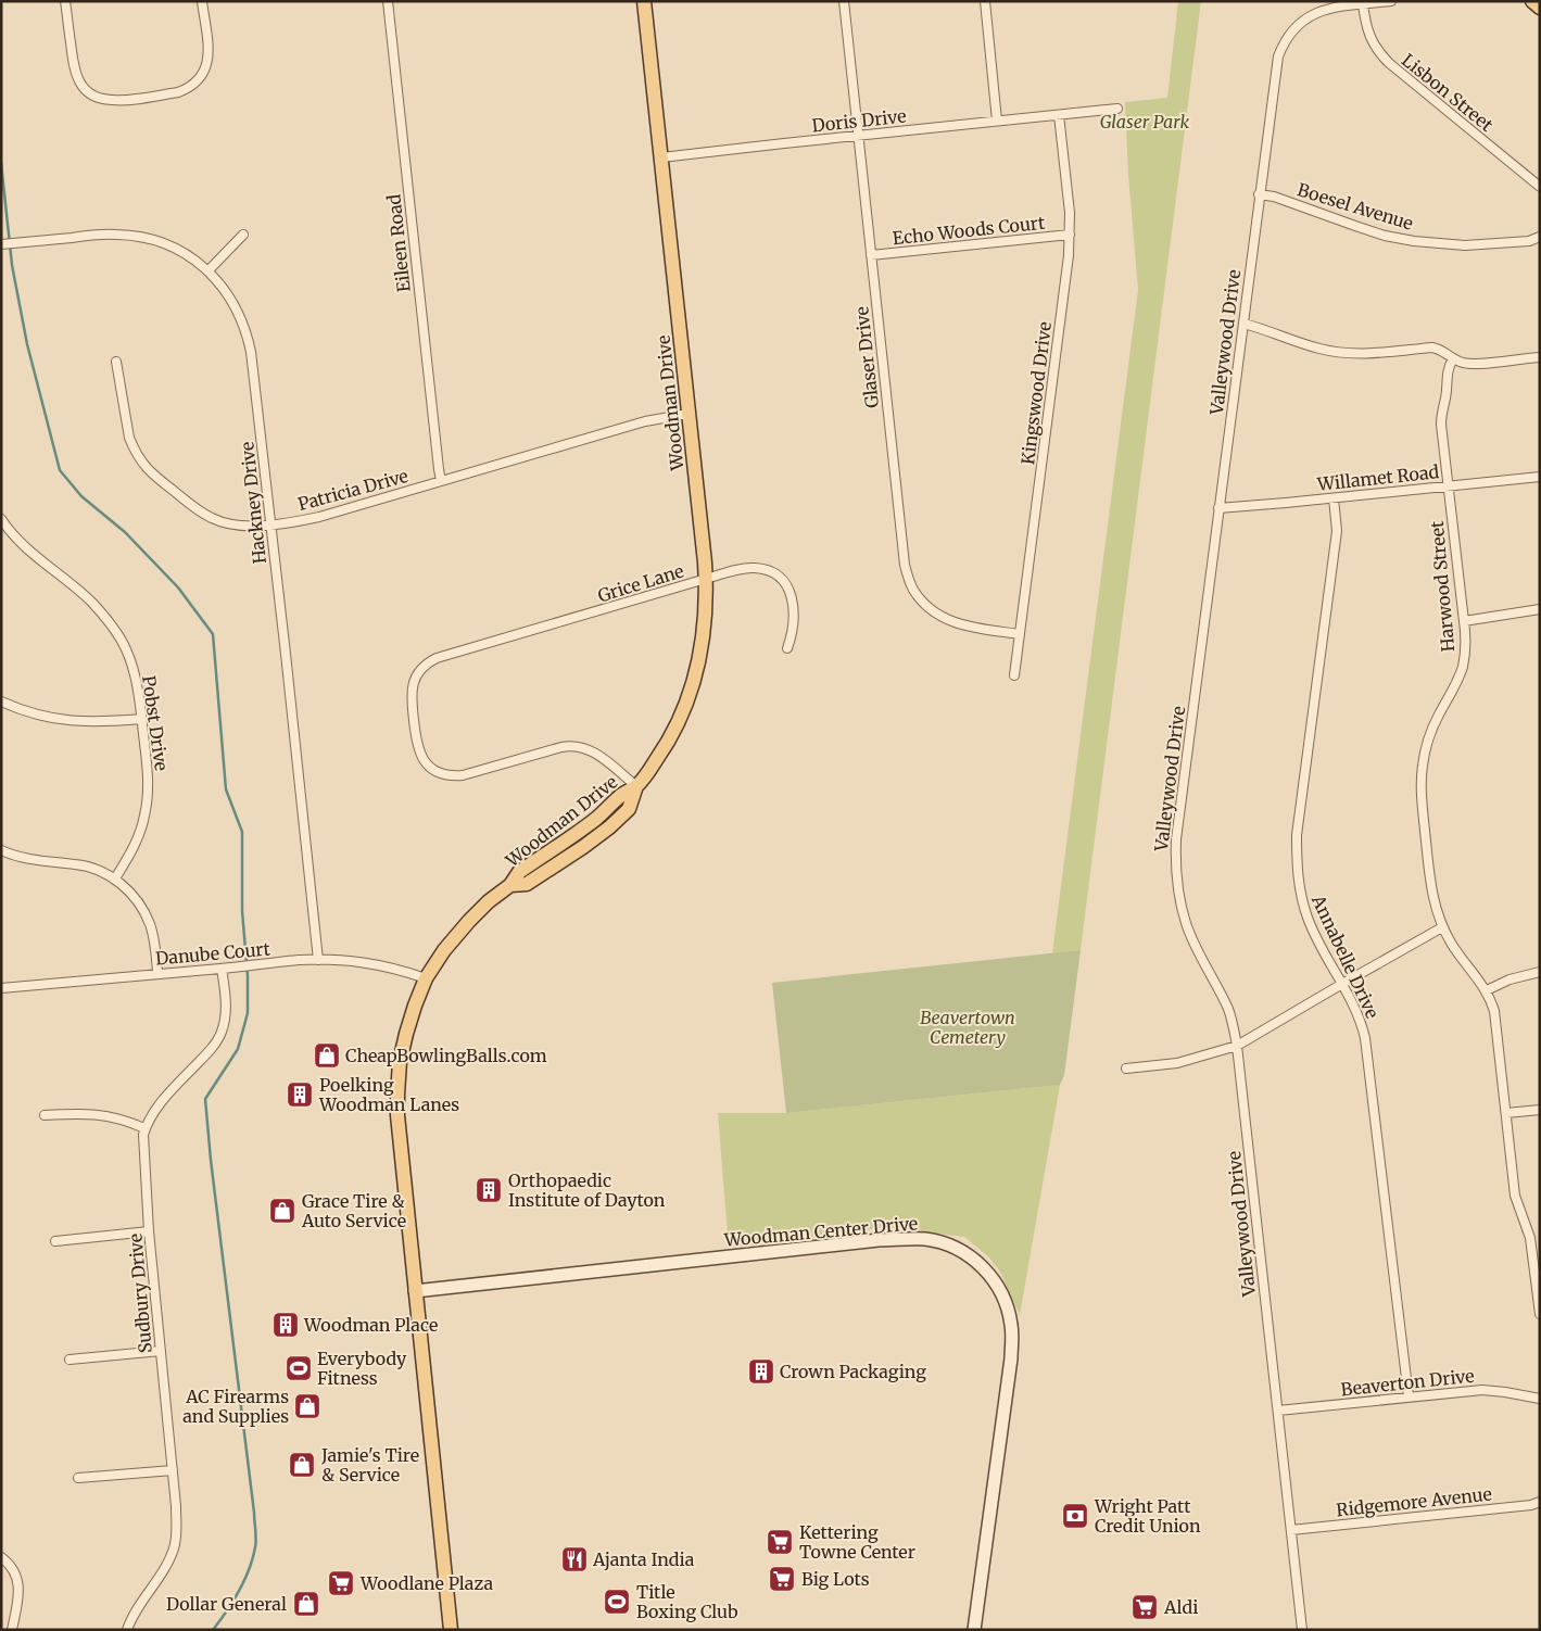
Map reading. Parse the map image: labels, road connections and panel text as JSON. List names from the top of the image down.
{
  "streets": {
    "main road": ["Woodman Drive"],
    "street": [
      "Lisbon Street",
      "Doris Drive",
      "Boesel Avenue",
      "Echo Woods Court",
      "Eileen Road",
      "Valleywood Drive",
      "Glaser Drive",
      "Kingswood Drive",
      "Willamet Road",
      "Patricia Drive",
      "Hackney Drive",
      "Grice Lane",
      "Harwood Street",
      "Pobst Drive",
      "Danube Court",
      "Annabelle Drive",
      "Woodman Center Drive",
      "Sudbury Drive",
      "Beaverton Drive",
      "Ridgemore Avenue"
    ]
  },
  "crossings": [
    ["Lisbon Street", "Valleywood Drive"],
    ["Doris Drive", "Glaser Drive"],
    ["Doris Drive", "Kingswood Drive"],
    ["Doris Drive", "Woodman Drive"],
    ["Boesel Avenue", "Valleywood Drive"],
    ["Echo Woods Court", "Glaser Drive"],
    ["Echo Woods Court", "Kingswood Drive"],
    ["Eileen Road", "Patricia Drive"],
    ["Valleywood Drive", "Willamet Road"],
    ["Valleywood Drive", "Beaverton Drive"],
    ["Valleywood Drive", "Ridgemore Avenue"],
    ["Glaser Drive", "Kingswood Drive"],
    ["Woodman Drive", "Patricia Drive"],
    ["Woodman Drive", "Grice Lane"],
    ["Woodman Drive", "Danube Court"],
    ["Woodman Drive", "Woodman Center Drive"],
    ["Willamet Road", "Harwood Street"],
    ["Willamet Road", "Annabelle Drive"],
    ["Patricia Drive", "Hackney Drive"],
    ["Hackney Drive", "Danube Court"],
    ["Danube Court", "Sudbury Drive"],
    ["Annabelle Drive", "Beaverton Drive"]
  ],
  "parks": ["Glaser Park", "Beavertown Cemetery"],
  "places": {
    "shop": [
      "CheapBowlingBalls.com",
      "Grace Tire & Auto Service",
      "AC Firearms and Supplies",
      "Jamie's Tire & Service",
      "Dollar General"
    ],
    "building": [
      "Poelking Woodman Lanes",
      "Orthopaedic Institute of Dayton",
      "Woodman Place",
      "Crown Packaging"
    ],
    "sports": ["Everybody Fitness", "Title Boxing Club"],
    "bank": ["Wright Patt Credit Union"],
    "supermarket": [
      "Kettering Towne Center",
      "Big Lots",
      "Woodlane Plaza",
      "Aldi"
    ],
    "restaurant": ["Ajanta India"]
  }
}
